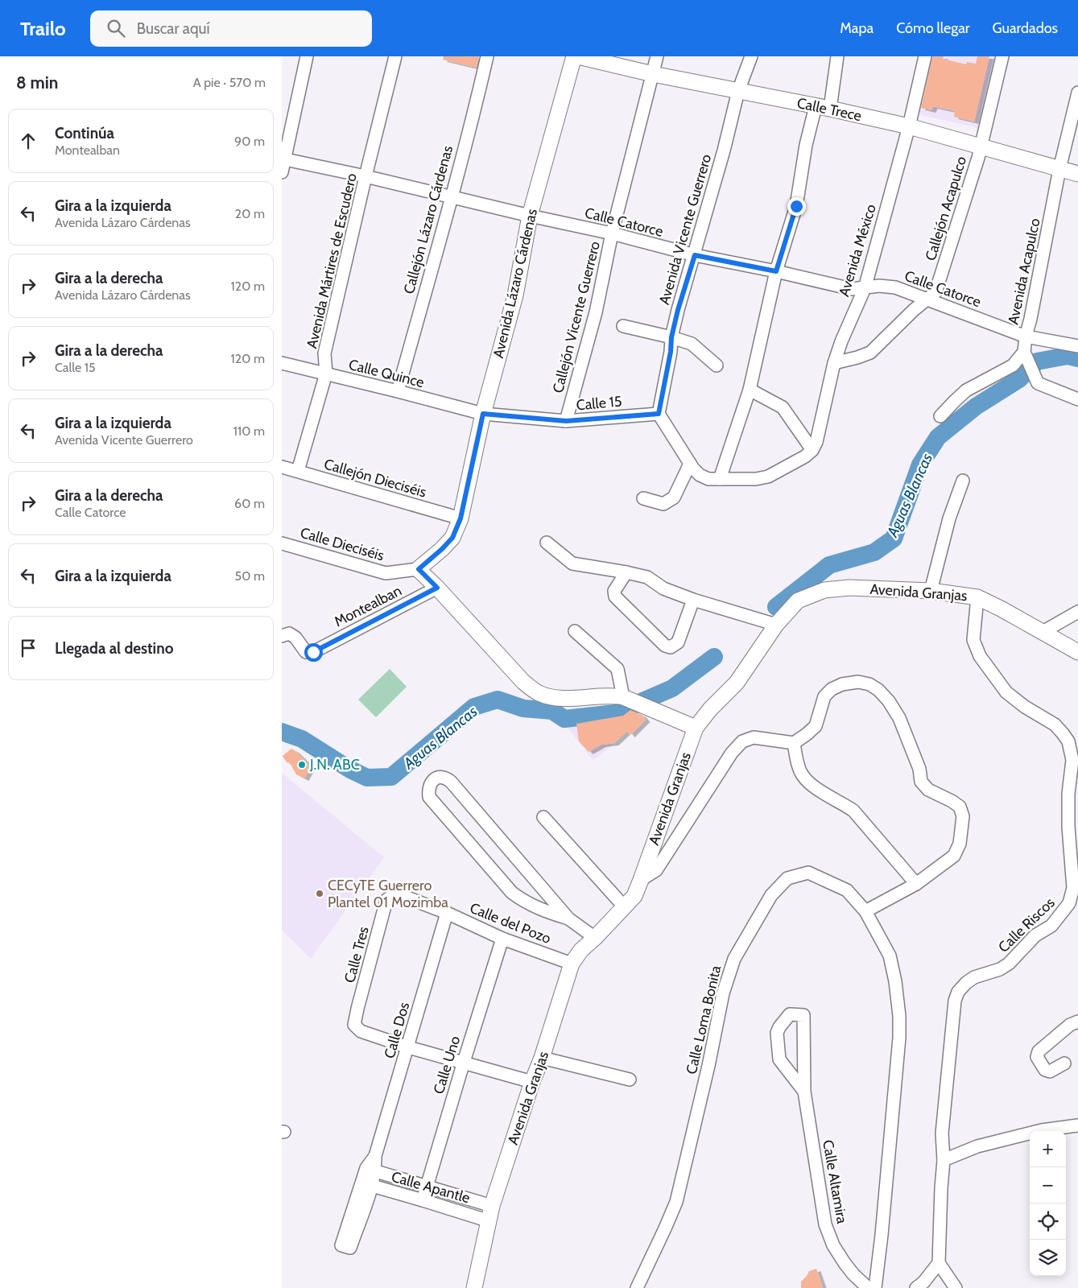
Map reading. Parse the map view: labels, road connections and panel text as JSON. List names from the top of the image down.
{
  "streets": {
    "main road": ["Calle Trece", "Avenida Lázaro Cárdenas", "Avenida Granjas"],
    "street": [
      "Callejón Acapulco",
      "Callejón Lázaro Cárdenas",
      "Calle Catorce",
      "Avenida Vicente Guerrero",
      "Avenida México",
      "Avenida Mártires de Escudero",
      "Avenida Acapulco",
      "Callejón Vicente Guerrero",
      "Calle Quince",
      "Calle 15",
      "Callejón Dieciséis",
      "Calle Dieciséis",
      "Montealban",
      "Calle del Pozo",
      "Calle Riscos",
      "Calle Tres",
      "Calle Loma Bonita",
      "Calle Dos",
      "Calle Uno",
      "Calle Altamira",
      "Calle Apantle"
    ]
  },
  "crossings": [
    ["Calle Trece", "Callejón Acapulco"],
    ["Calle Trece", "Avenida Vicente Guerrero"],
    ["Calle Trece", "Avenida México"],
    ["Calle Trece", "Avenida Acapulco"],
    ["Calle Trece", "Callejón Vicente Guerrero"],
    ["Callejón Acapulco", "Calle Catorce"],
    ["Callejón Acapulco", "Avenida México"],
    ["Callejón Lázaro Cárdenas", "Calle Catorce"],
    ["Callejón Lázaro Cárdenas", "Calle Quince"],
    ["Calle Catorce", "Avenida Vicente Guerrero"],
    ["Calle Catorce", "Avenida México"],
    ["Calle Catorce", "Avenida Mártires de Escudero"],
    ["Calle Catorce", "Avenida Acapulco"],
    ["Calle Catorce", "Avenida Lázaro Cárdenas"],
    ["Calle Catorce", "Callejón Vicente Guerrero"],
    ["Avenida Vicente Guerrero", "Calle 15"],
    ["Avenida Mártires de Escudero", "Calle Quince"],
    ["Avenida Mártires de Escudero", "Callejón Dieciséis"],
    ["Avenida Lázaro Cárdenas", "Calle Quince"],
    ["Avenida Lázaro Cárdenas", "Calle 15"],
    ["Avenida Lázaro Cárdenas", "Callejón Dieciséis"],
    ["Avenida Lázaro Cárdenas", "Calle Dieciséis"],
    ["Callejón Vicente Guerrero", "Calle 15"],
    ["Calle Quince", "Calle 15"],
    ["Avenida Granjas", "Calle del Pozo"],
    ["Avenida Granjas", "Calle Riscos"],
    ["Avenida Granjas", "Calle Apantle"],
    ["Calle del Pozo", "Calle Tres"],
    ["Calle del Pozo", "Calle Dos"],
    ["Calle del Pozo", "Calle Uno"],
    ["Calle Tres", "Calle Dos"],
    ["Calle Dos", "Calle Apantle"],
    ["Calle Uno", "Calle Apantle"]
  ],
  "water": ["Aguas Blancas"],
  "places": ["J.N. ABC", "CECyTE Guerrero Plantel 01 Mozimba"],
  "page": {
    "header": "Trailo",
    "search": "Buscar aquí",
    "nav": ["Mapa", "Cómo llegar", "Guardados"],
    "heading": ["8 min", "A pie · 570 m"],
    "list": [
      ["Continúa", "Montealban", "90 m"],
      ["Gira a la izquierda", "Avenida Lázaro Cárdenas", "20 m"],
      ["Gira a la derecha", "Avenida Lázaro Cárdenas", "120 m"],
      ["Gira a la derecha", "Calle 15", "120 m"],
      ["Gira a la izquierda", "Avenida Vicente Guerrero", "110 m"],
      ["Gira a la derecha", "Calle Catorce", "60 m"],
      ["Gira a la izquierda", "50 m"],
      "Llegada al destino"
    ],
    "map_buttons": ["+", "−"]
  }
}
